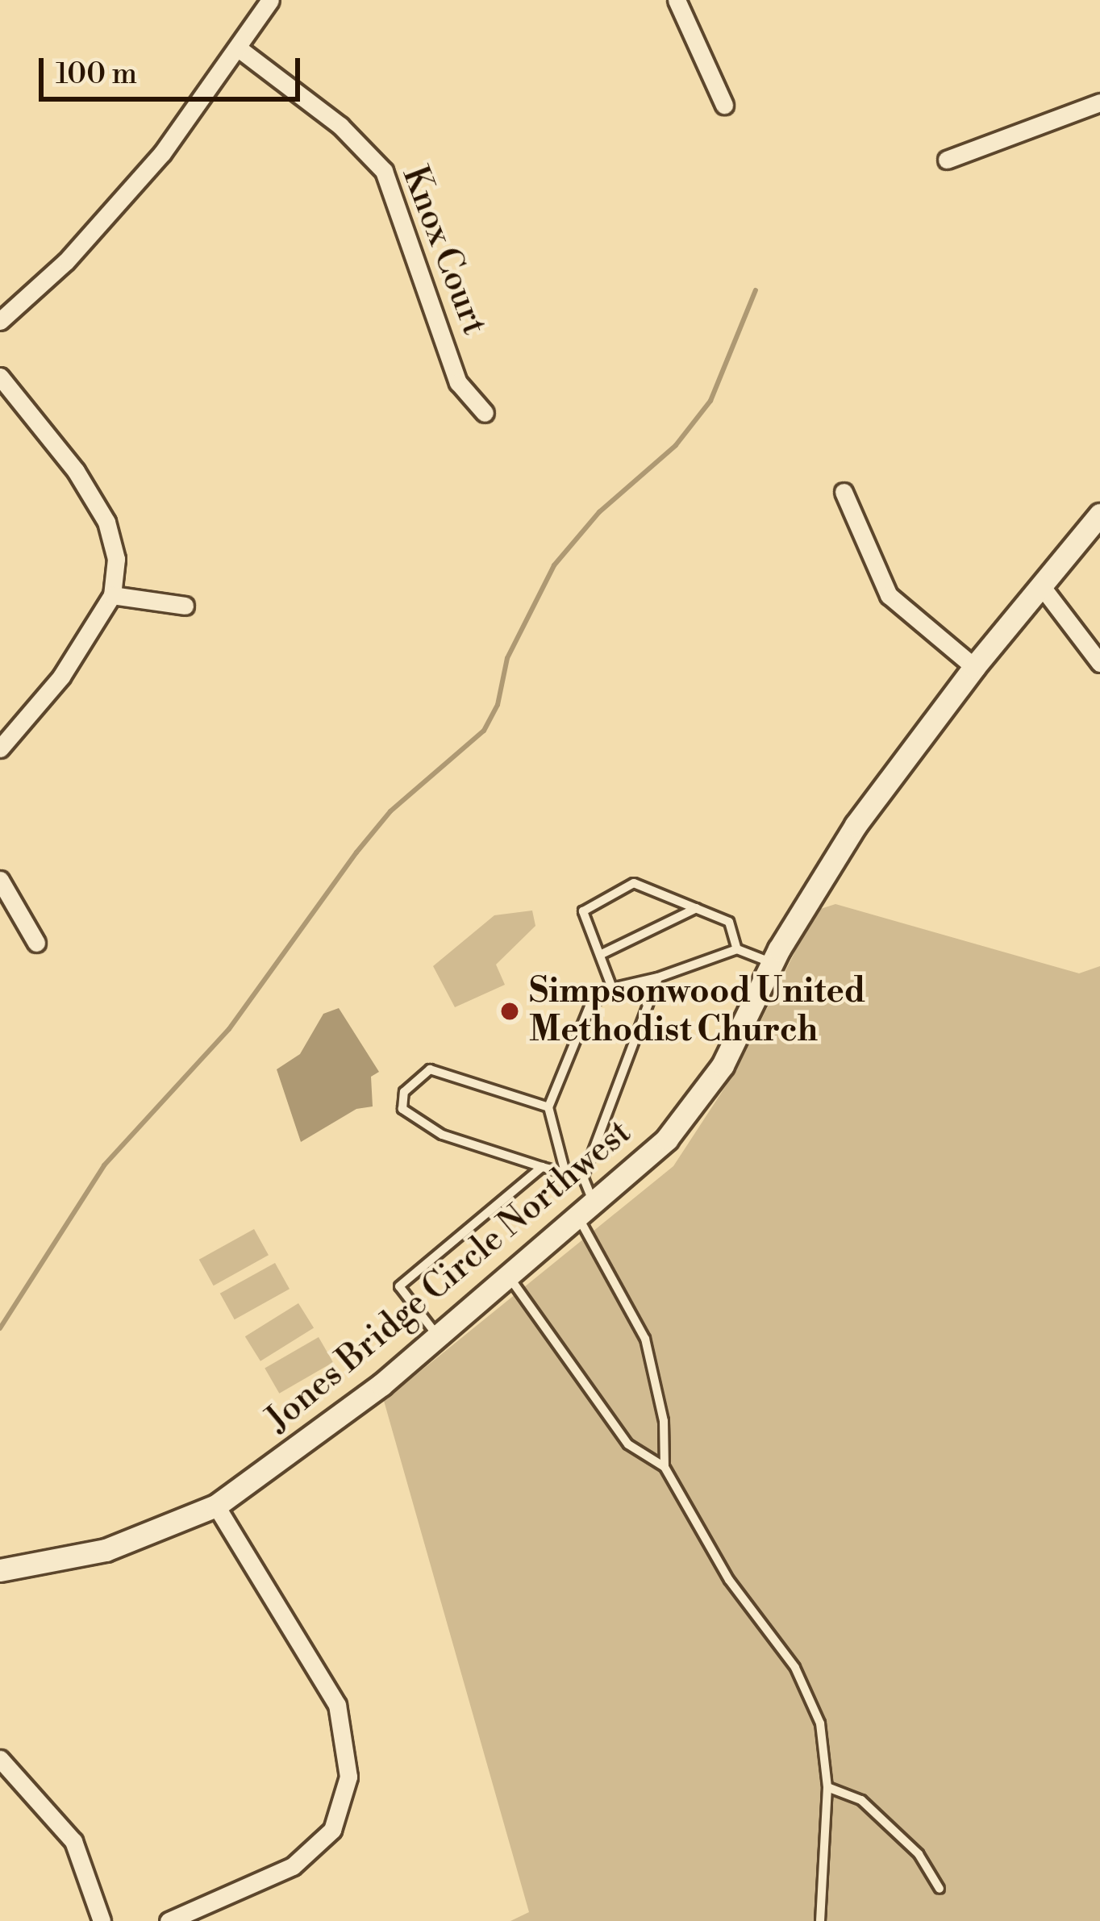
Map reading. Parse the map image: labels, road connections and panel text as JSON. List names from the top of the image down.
{
  "streets": {
    "street": ["Knox Court", "Jones Bridge Circle Northwest"]
  },
  "places": ["Simpsonwood United Methodist Church"],
  "scale_bar": "100 m"
}
